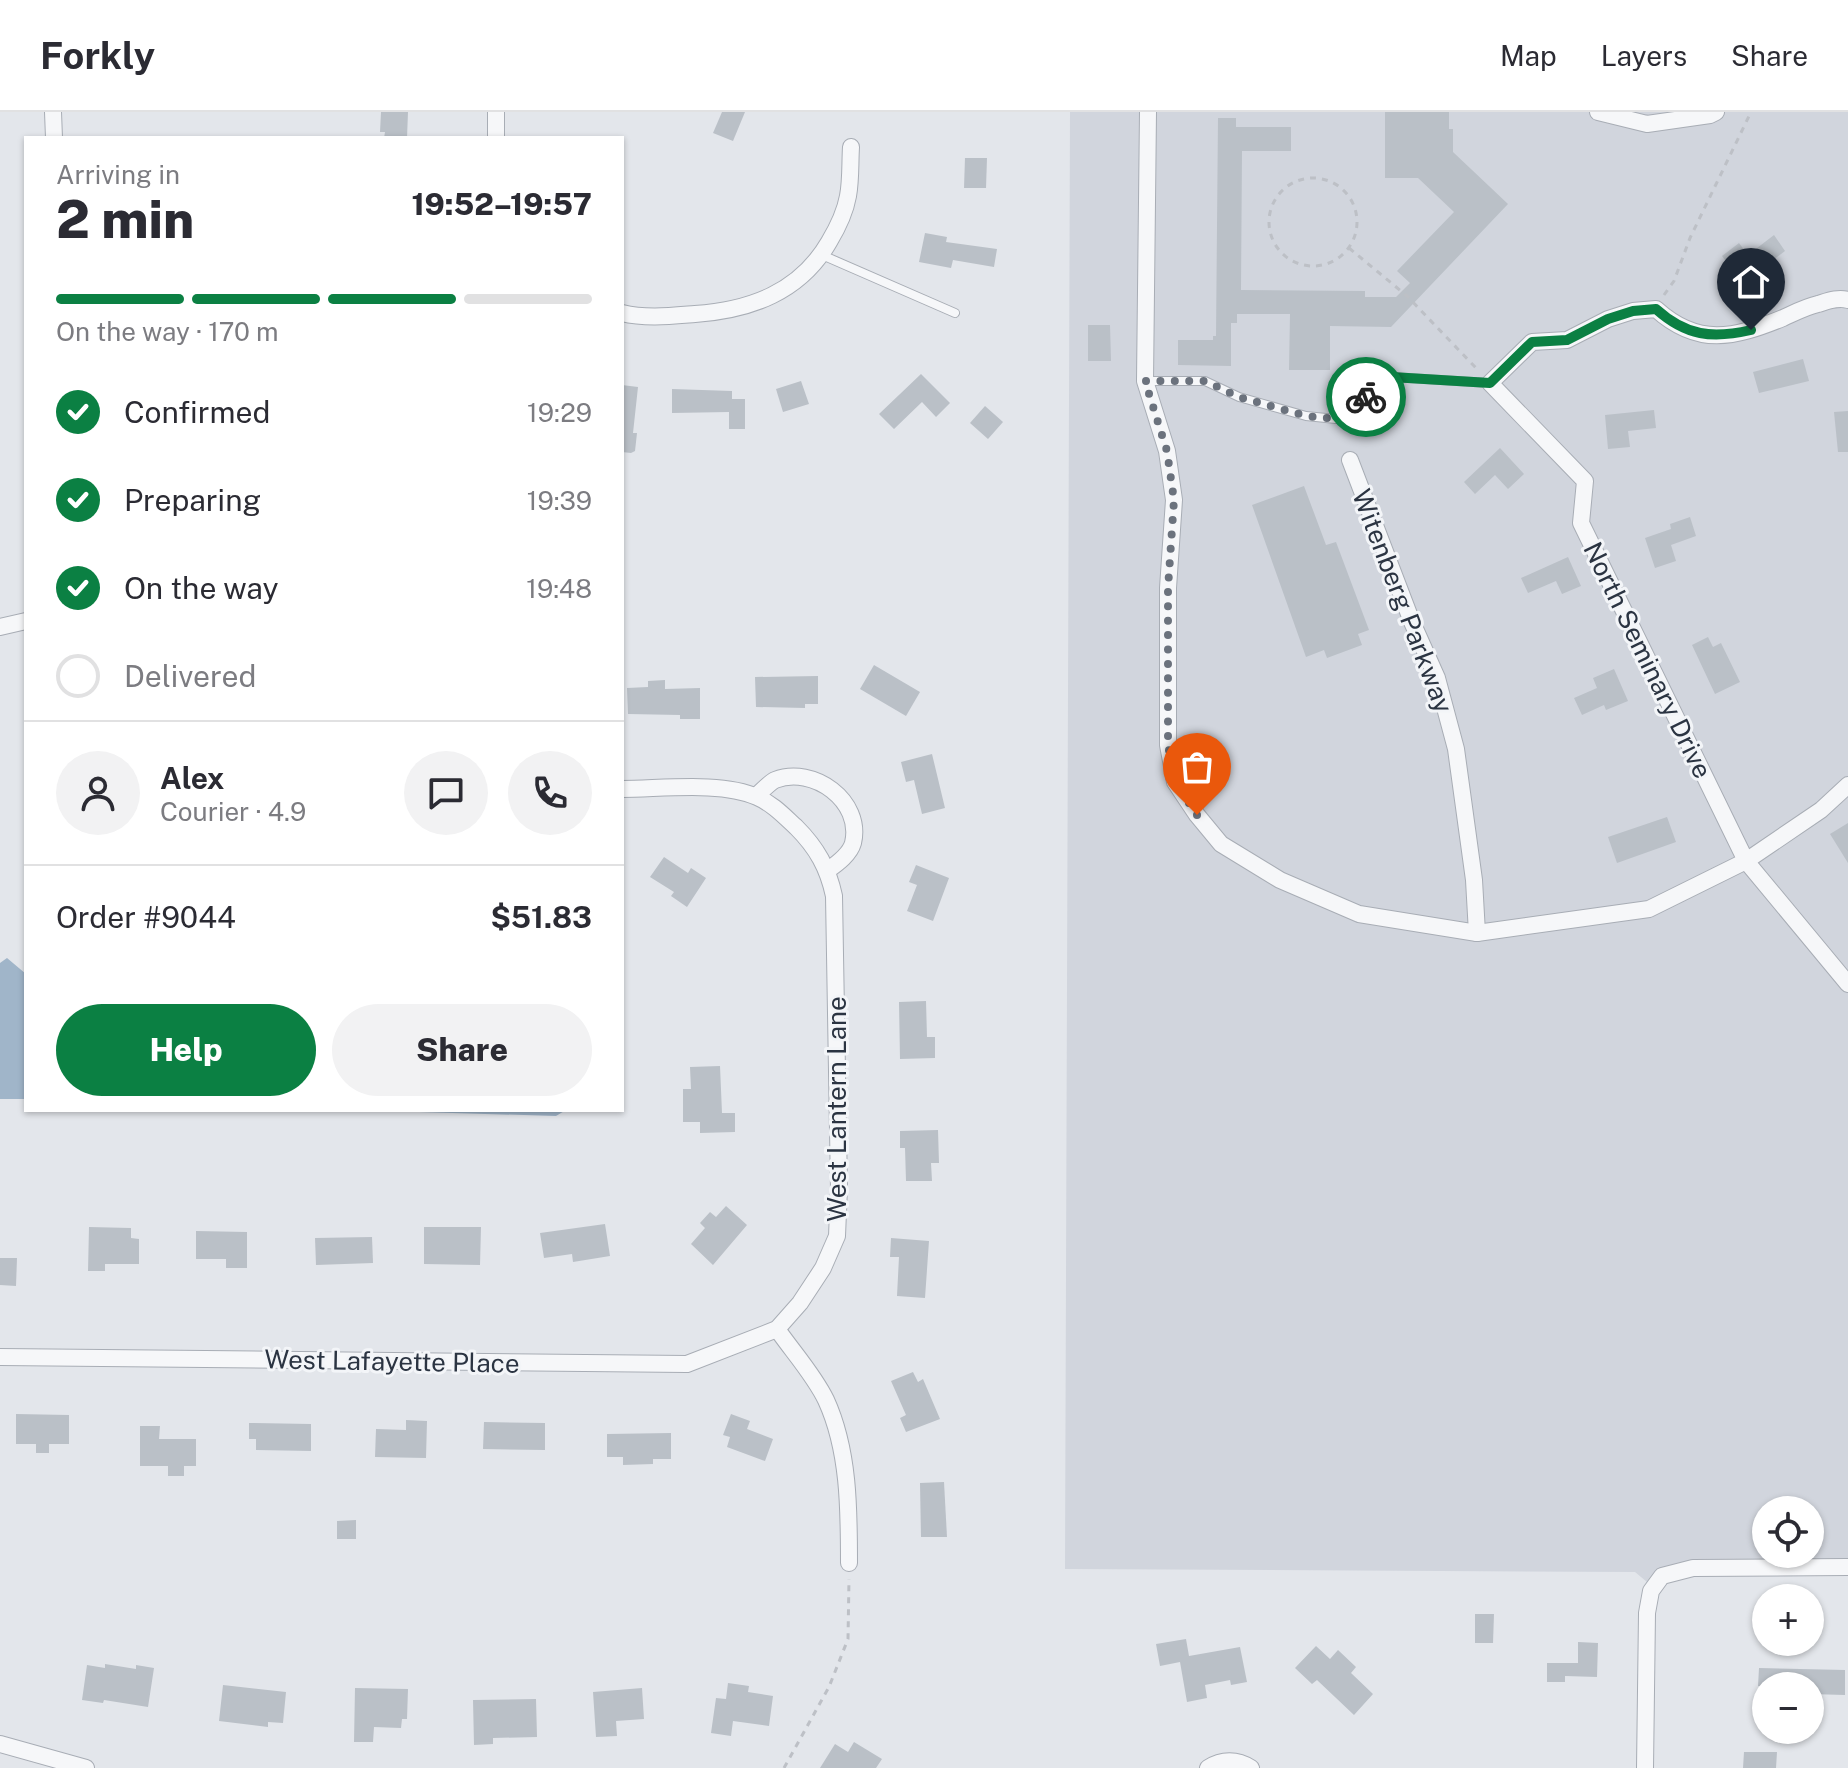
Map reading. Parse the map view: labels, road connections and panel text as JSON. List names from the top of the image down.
{
  "streets": {
    "street": [
      "Witenberg Parkway",
      "North Seminary Drive",
      "West Lantern Lane",
      "West Lafayette Place"
    ]
  },
  "crossings": [
    ["West Lantern Lane", "West Lafayette Place"]
  ],
  "page": {
    "header": "Forkly",
    "nav": ["Map", "Layers", "Share"],
    "heading": ["2 min", "Arriving in", "19:52–19:57"],
    "panel": [
      "Alex",
      "Courier · 4.9",
      "Order #9044",
      "$51.83"
    ],
    "bar": "On the way · 170 m",
    "list": [
      ["Confirmed", "19:29"],
      ["Preparing", "19:39"],
      ["On the way", "19:48"],
      "Delivered"
    ],
    "buttons": ["Help", "Share"],
    "map_buttons": ["+", "−"]
  }
}
